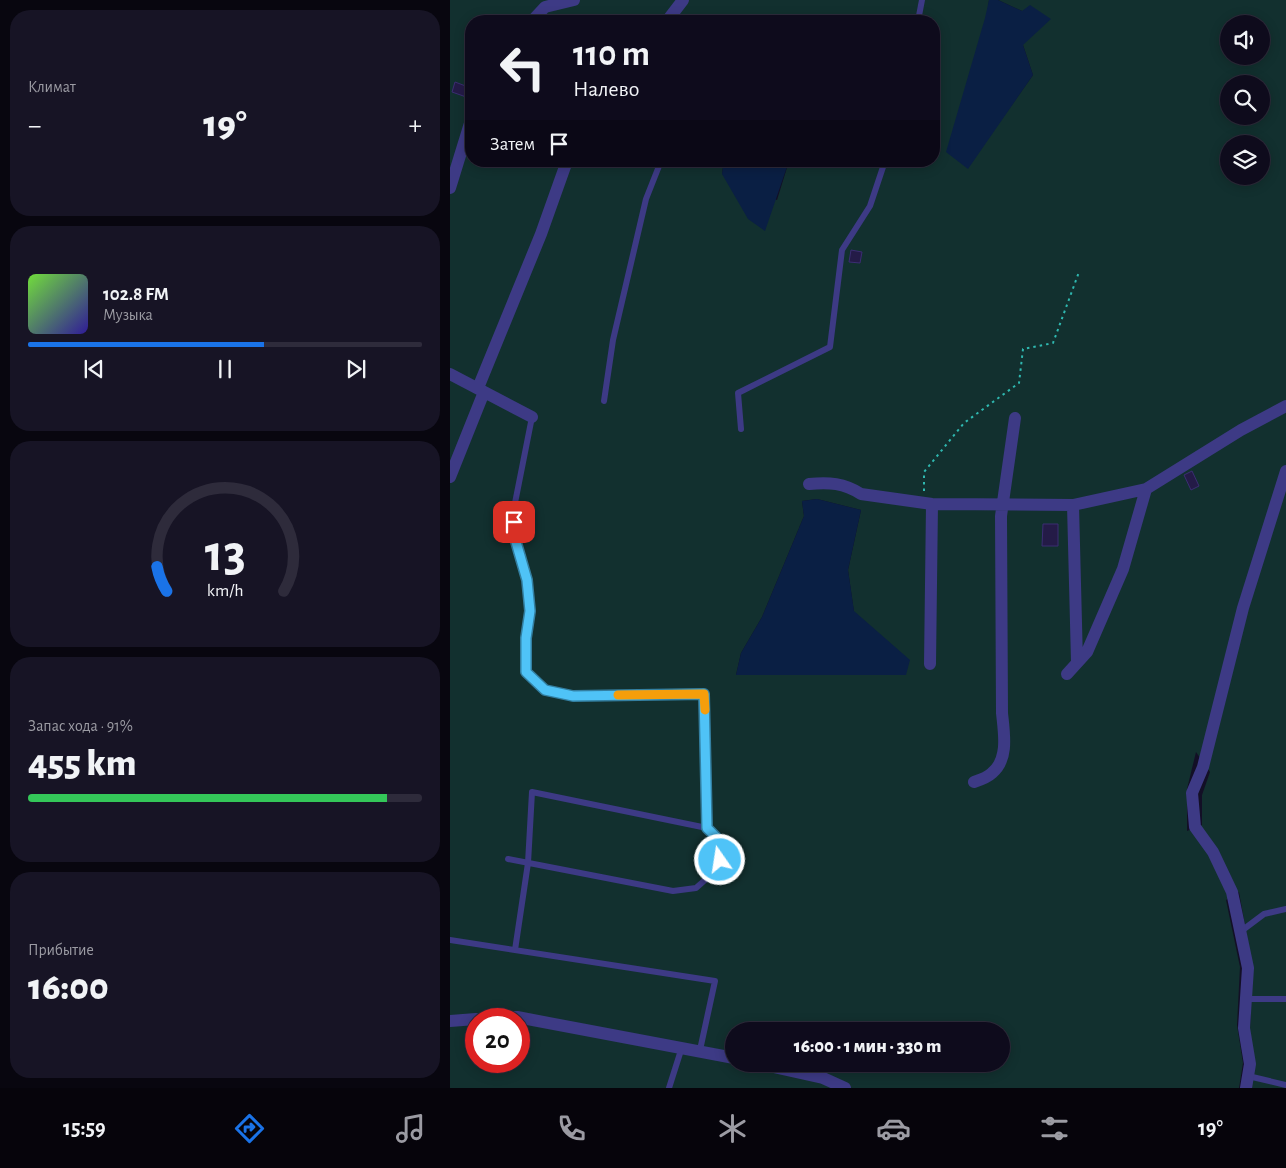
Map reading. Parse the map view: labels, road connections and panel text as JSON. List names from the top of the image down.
{
  "page": {
    "tile": [
      "Климат",
      ["Запас хода · 91%", "455 km"],
      ["Прибытие", "16:00"]
    ],
    "turn": ["110 m", "Налево"],
    "heat": ["−", "19°", "+"],
    "then": "Затем",
    "song": ["102.8 FM", "Музыка"],
    "limit": "20",
    "trip": "16:00 · 1 мин · 330 m",
    "tabs": ["15:59", "19°"],
    "gauge": ["13", "km/h"]
  }
}
